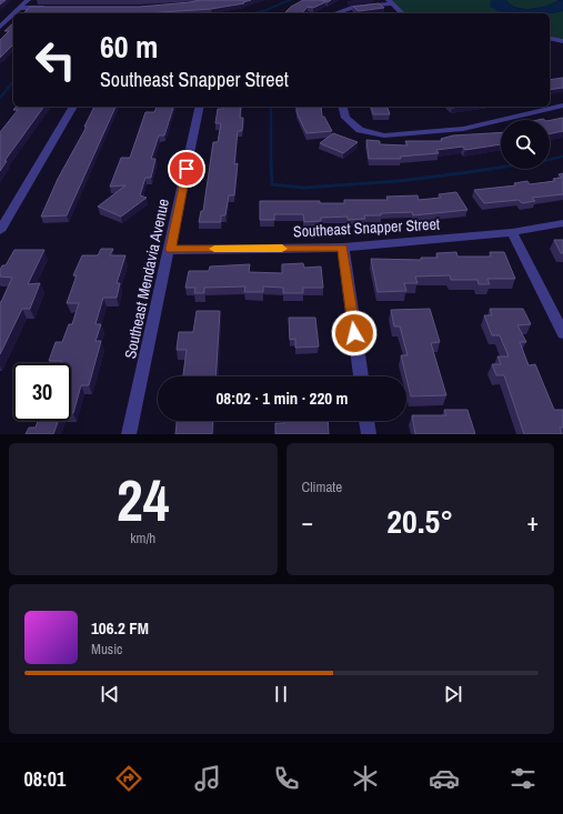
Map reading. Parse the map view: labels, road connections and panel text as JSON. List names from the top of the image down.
{
  "streets": {
    "street": ["Southeast Snapper Street", "Southeast Mendavia Avenue"]
  },
  "crossings": [
    ["Southeast Snapper Street", "Southeast Mendavia Avenue"]
  ],
  "page": {
    "turn": ["60 m", "Southeast Snapper Street"],
    "limit": "30",
    "trip": "08:02 · 1 min · 220 m",
    "tile": [
      ["24", "km/h"],
      "Climate"
    ],
    "heat": ["−", "20.5°", "+"],
    "song": ["106.2 FM", "Music"],
    "tabs": "08:01"
  }
}
